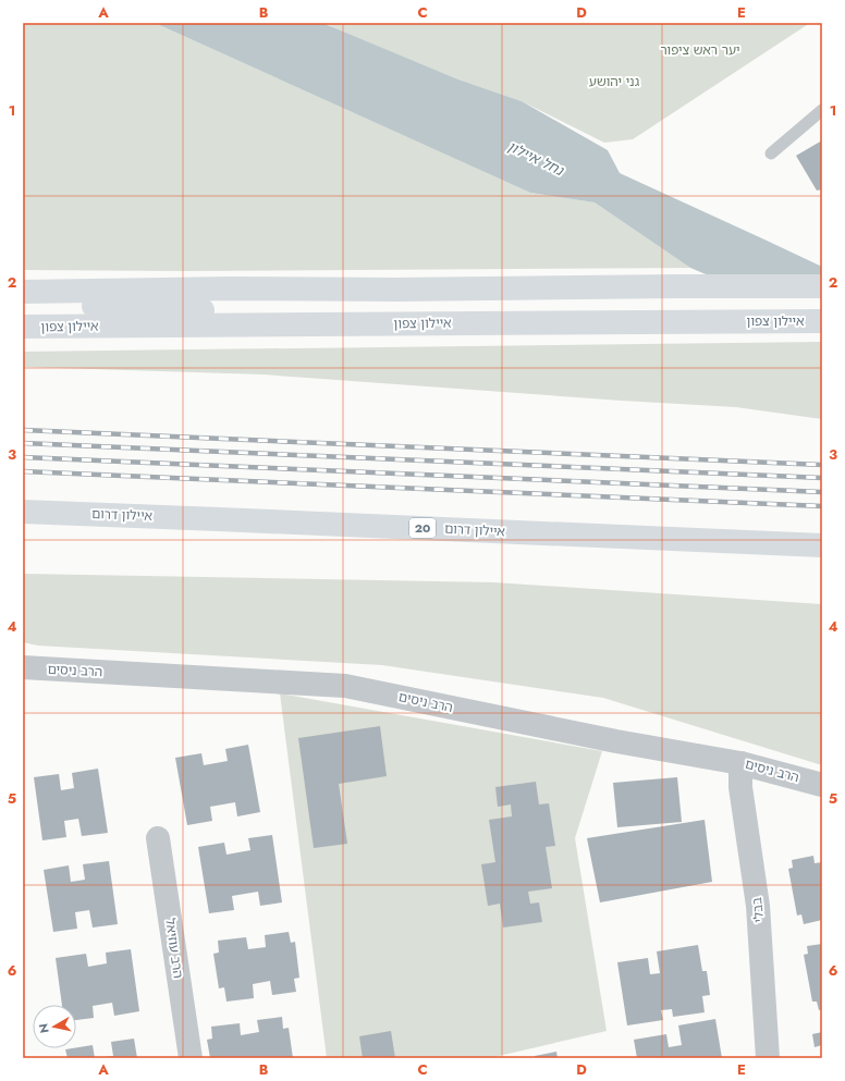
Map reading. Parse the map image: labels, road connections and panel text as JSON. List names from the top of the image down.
{
  "streets": {
    "highway": ["איילון צפון", "איילון דרום", "20"],
    "street": ["הרב ניסים", "בבלי", "הרב עוזיאל"]
  },
  "crossings": [
    ["הרב ניסים", "בבלי"]
  ],
  "water": ["נחל איילון"],
  "parks": ["יער ראש ציפור", "גני יהושע"],
  "north": "left",
  "grid": {
    "columns": [
      "A",
      "B",
      "C",
      "D",
      "E"
    ],
    "rows": [
      "1",
      "2",
      "3",
      "4",
      "5",
      "6"
    ]
  }
}
